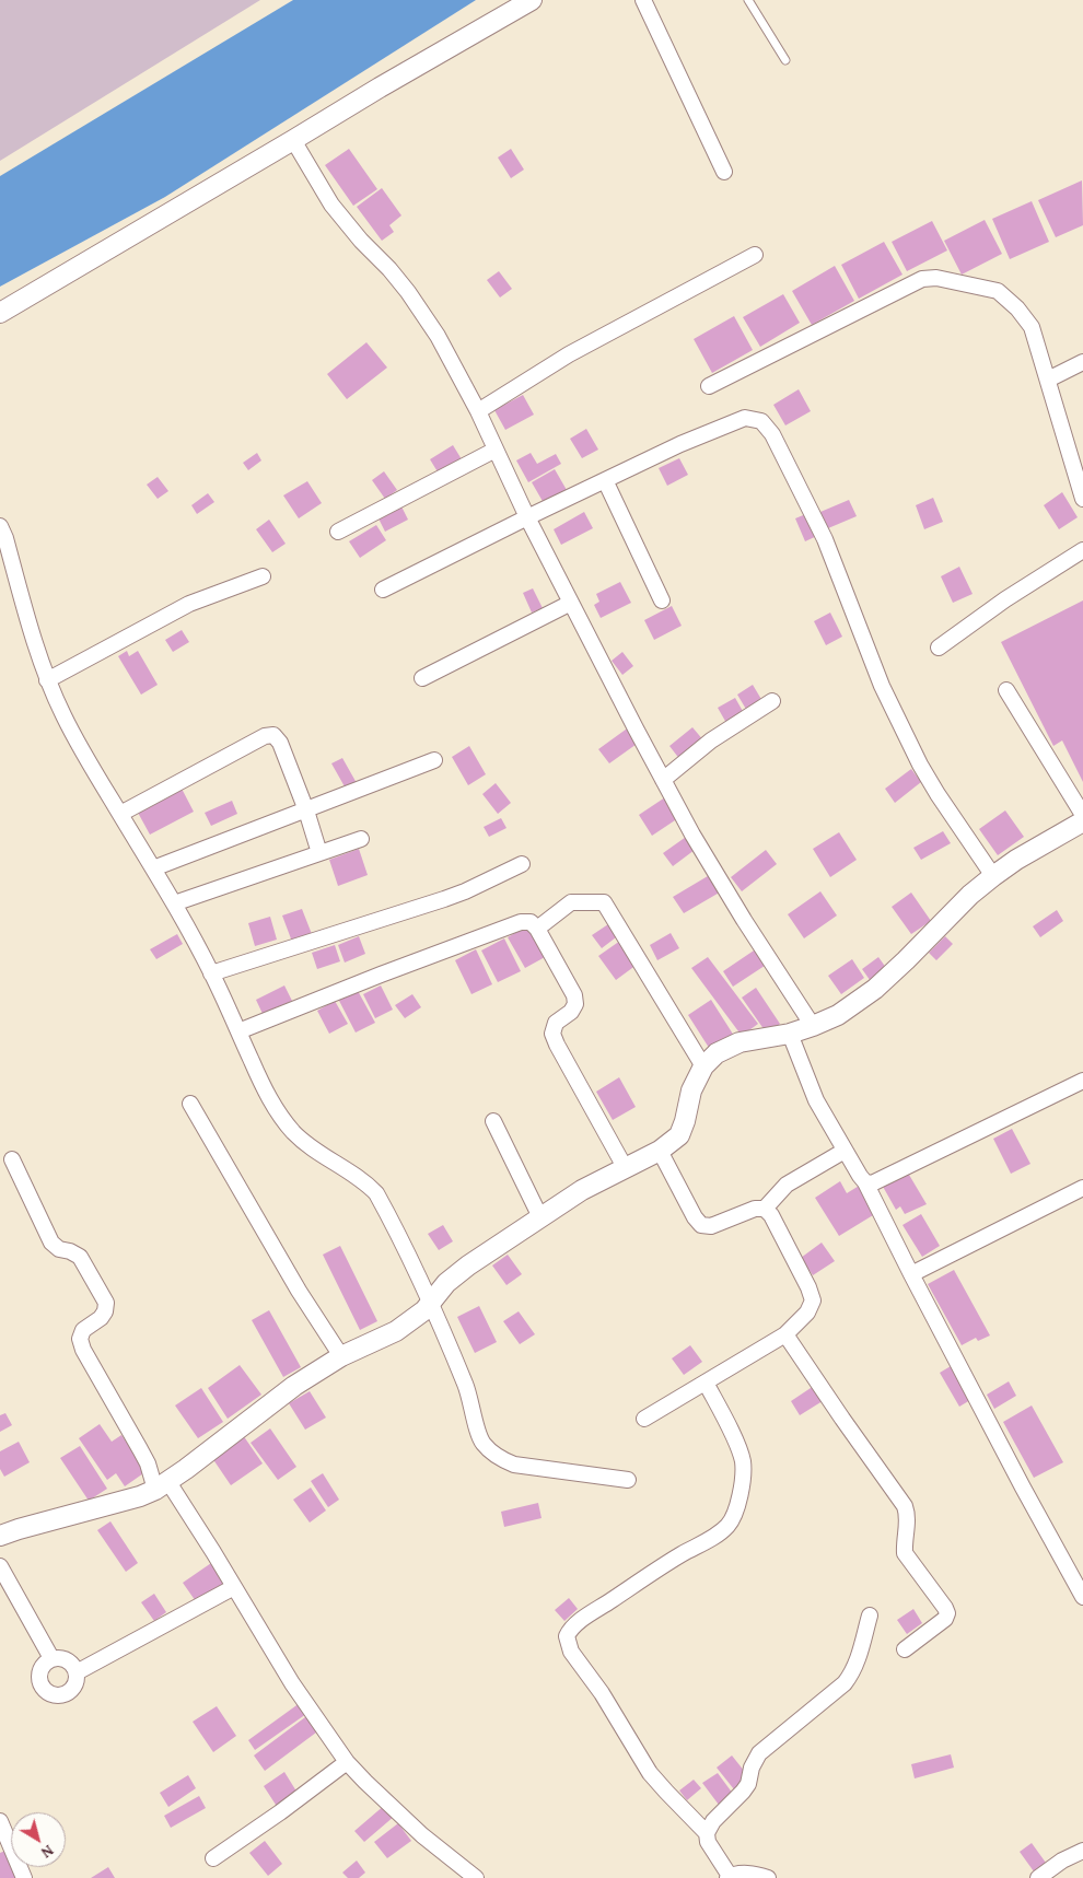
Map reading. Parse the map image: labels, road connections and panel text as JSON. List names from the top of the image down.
{
  "north": "bottom right"
}
